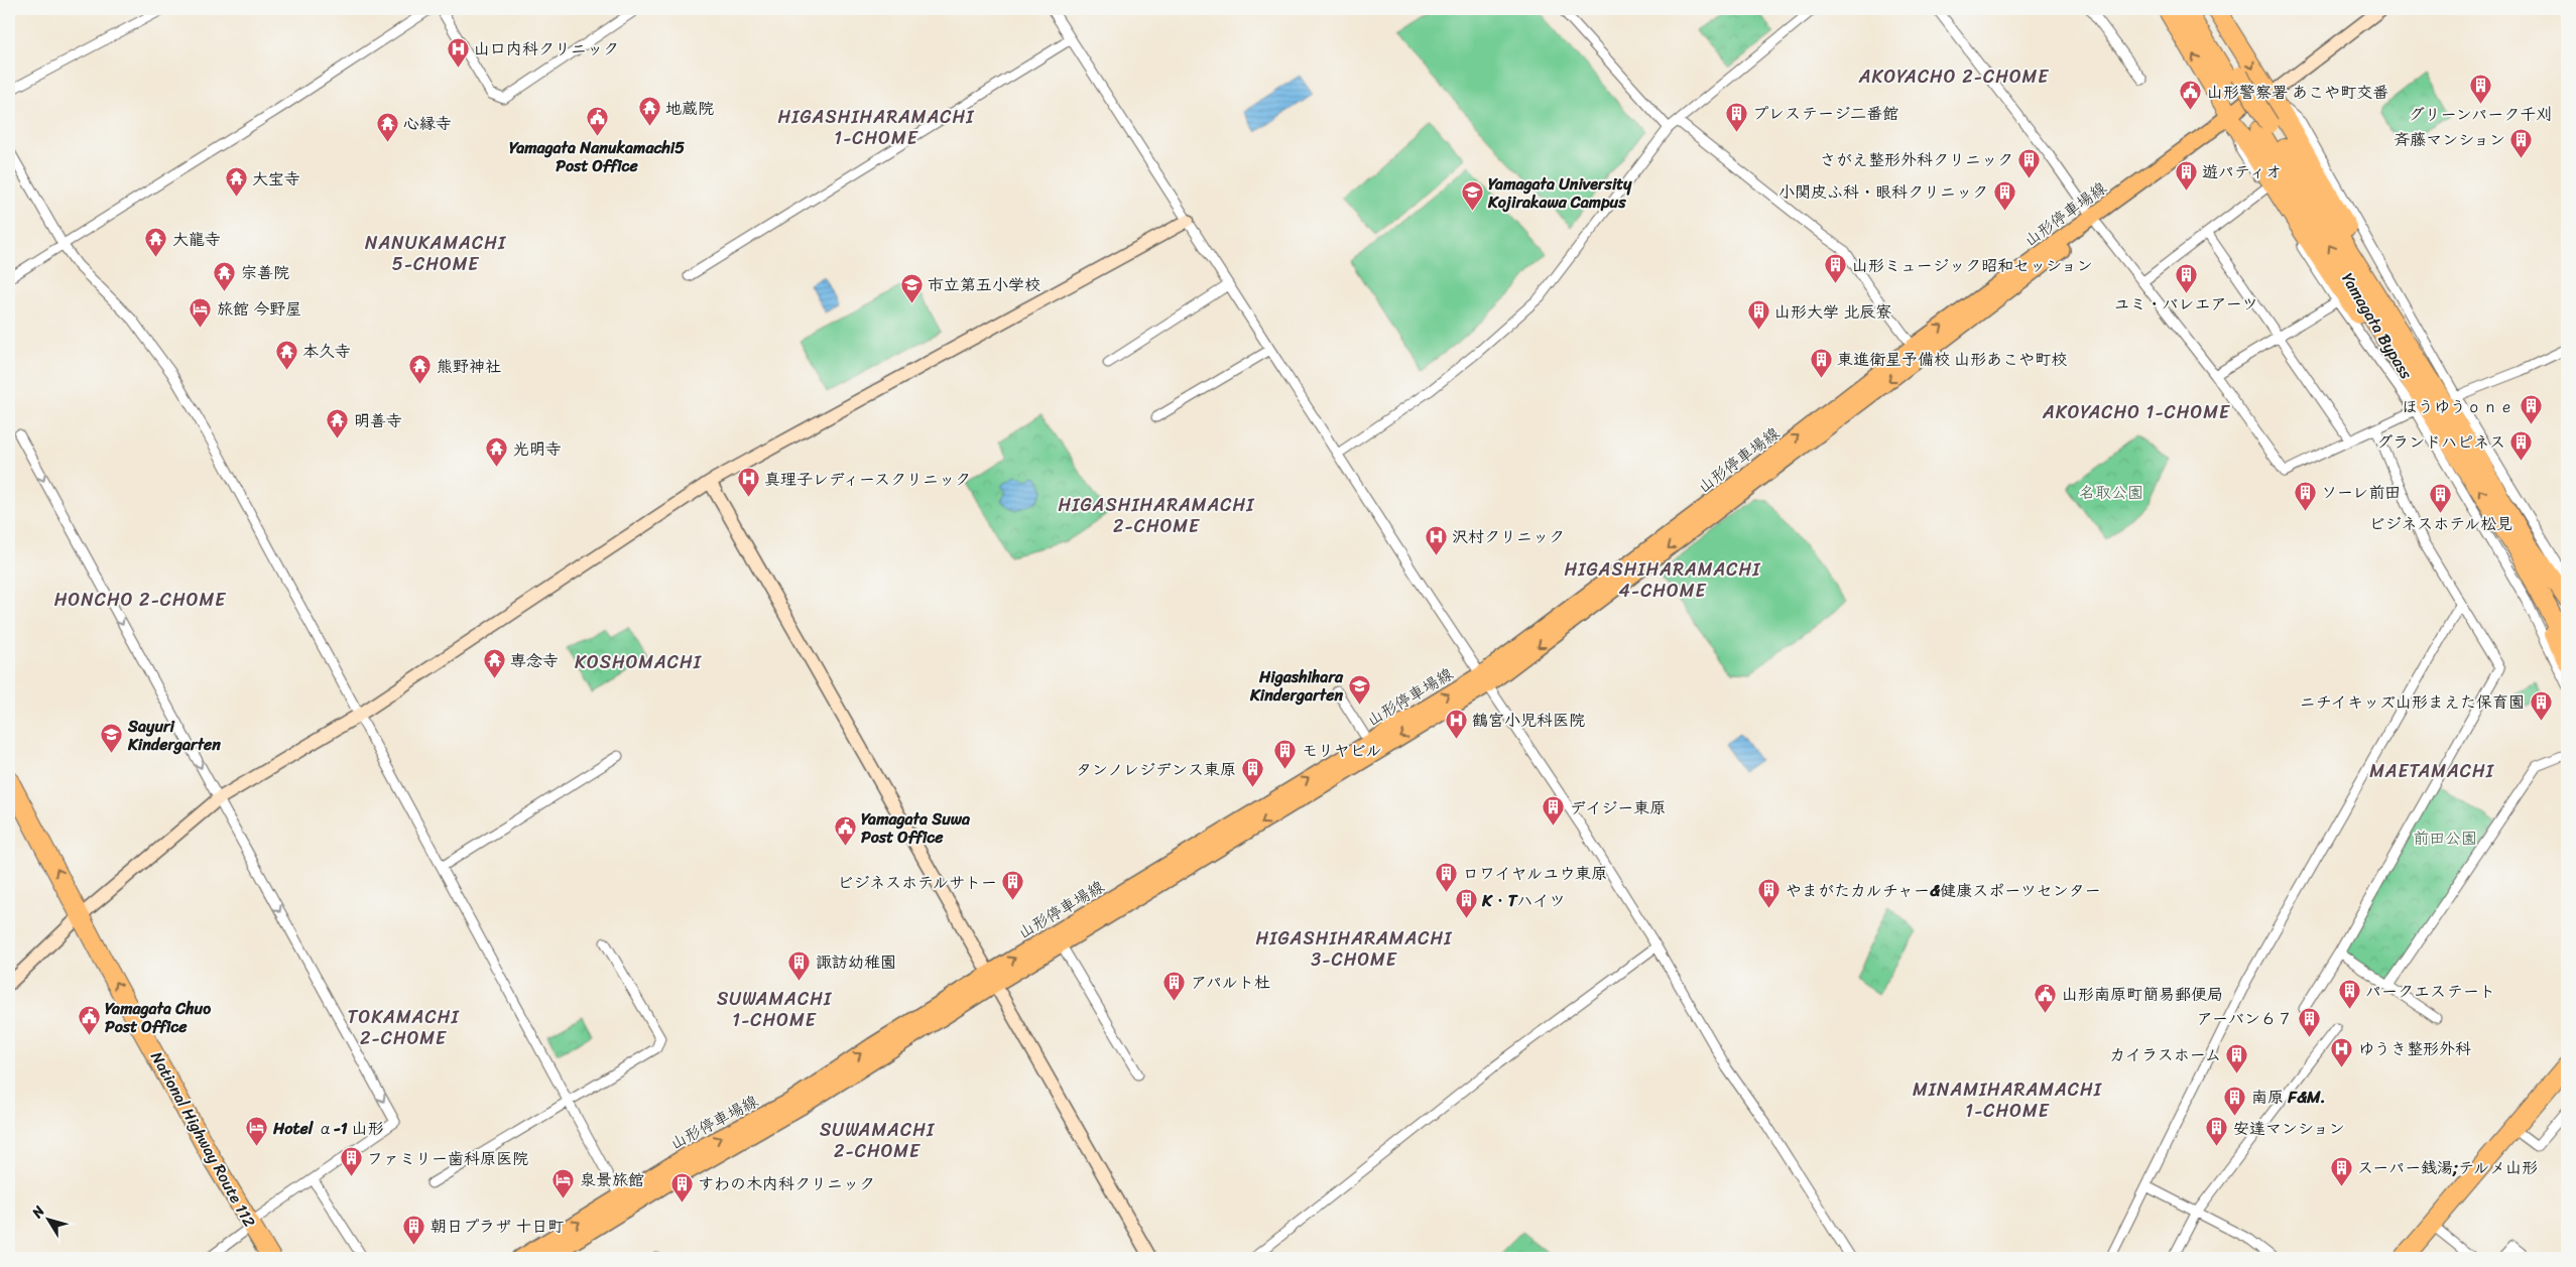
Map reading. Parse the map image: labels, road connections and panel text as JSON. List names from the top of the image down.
{
  "streets": {
    "highway": ["Yamagata Bypass", "National Highway Route 112"],
    "main road": ["山形停車場線"]
  },
  "one_way": ["National Highway Route 112"],
  "districts": [
    "AKOYACHO 2-CHOME",
    "HIGASHIHARAMACHI 1-CHOME",
    "NANUKAMACHI 5-CHOME",
    "AKOYACHO 1-CHOME",
    "HIGASHIHARAMACHI 2-CHOME",
    "HIGASHIHARAMACHI 4-CHOME",
    "HONCHO 2-CHOME",
    "KOSHOMACHI",
    "MAETAMACHI",
    "HIGASHIHARAMACHI 3-CHOME",
    "SUWAMACHI 1-CHOME",
    "TOKAMACHI 2-CHOME",
    "MINAMIHARAMACHI 1-CHOME",
    "SUWAMACHI 2-CHOME"
  ],
  "parks": ["名取公園", "前田公園"],
  "places": {
    "hospital": [
      "山口内科クリニック",
      "真理子レディースクリニック",
      "沢村クリニック",
      "鶴宮小児科医院",
      "ゆうき整形外科"
    ],
    "building": [
      "グリーンパーク千刈",
      "プレステージ二番館",
      "斉藤マンション",
      "さがえ整形外科クリニック",
      "遊パティオ",
      "小関皮ふ科・眼科クリニック",
      "山形ミュージック昭和セッション",
      "ユミ・バレエアーツ",
      "山形大学 北辰寮",
      "東進衛星予備校 山形あこや町校",
      "ほうゆうｏｎｅ",
      "グランドハピネス",
      "ソーレ前田",
      "ビジネスホテル松見",
      "ニチイキッズ山形まえた保育園",
      "モリヤビル",
      "タンノレジデンス東原",
      "デイジー東原",
      "ロワイヤルユウ東原",
      "ビジネスホテルサトー",
      "やまがたカルチャー&健康スポーツセンター",
      "K・Tハイツ",
      "諏訪幼稚園",
      "アパルト杜",
      "パークエステート",
      "アーバン６７",
      "カイラスホーム",
      "南原 F&M.",
      "安達マンション",
      "ファミリー歯科原医院",
      "スーパー銭湯;テルメ山形",
      "すわの木内科クリニック",
      "朝日プラザ 十日町"
    ],
    "public building": [
      "山形警察署 あこや町交番",
      "Yamagata Nanukamachi5 Post Office",
      "Yamagata Suwa Post Office",
      "山形南原町簡易郵便局",
      "Yamagata Chuo Post Office"
    ],
    "temple": [
      "地蔵院",
      "心縁寺",
      "大宝寺",
      "大龍寺",
      "宗善院",
      "本久寺",
      "熊野神社",
      "明善寺",
      "光明寺",
      "専念寺"
    ],
    "school or university": [
      "Yamagata University Kojirakawa Campus",
      "市立第五小学校",
      "Higashihara Kindergarten",
      "Sayuri Kindergarten"
    ],
    "hotel": ["旅館 今野屋", "Hotel α-1 山形", "泉景旅館"]
  },
  "north": "top left"
}
